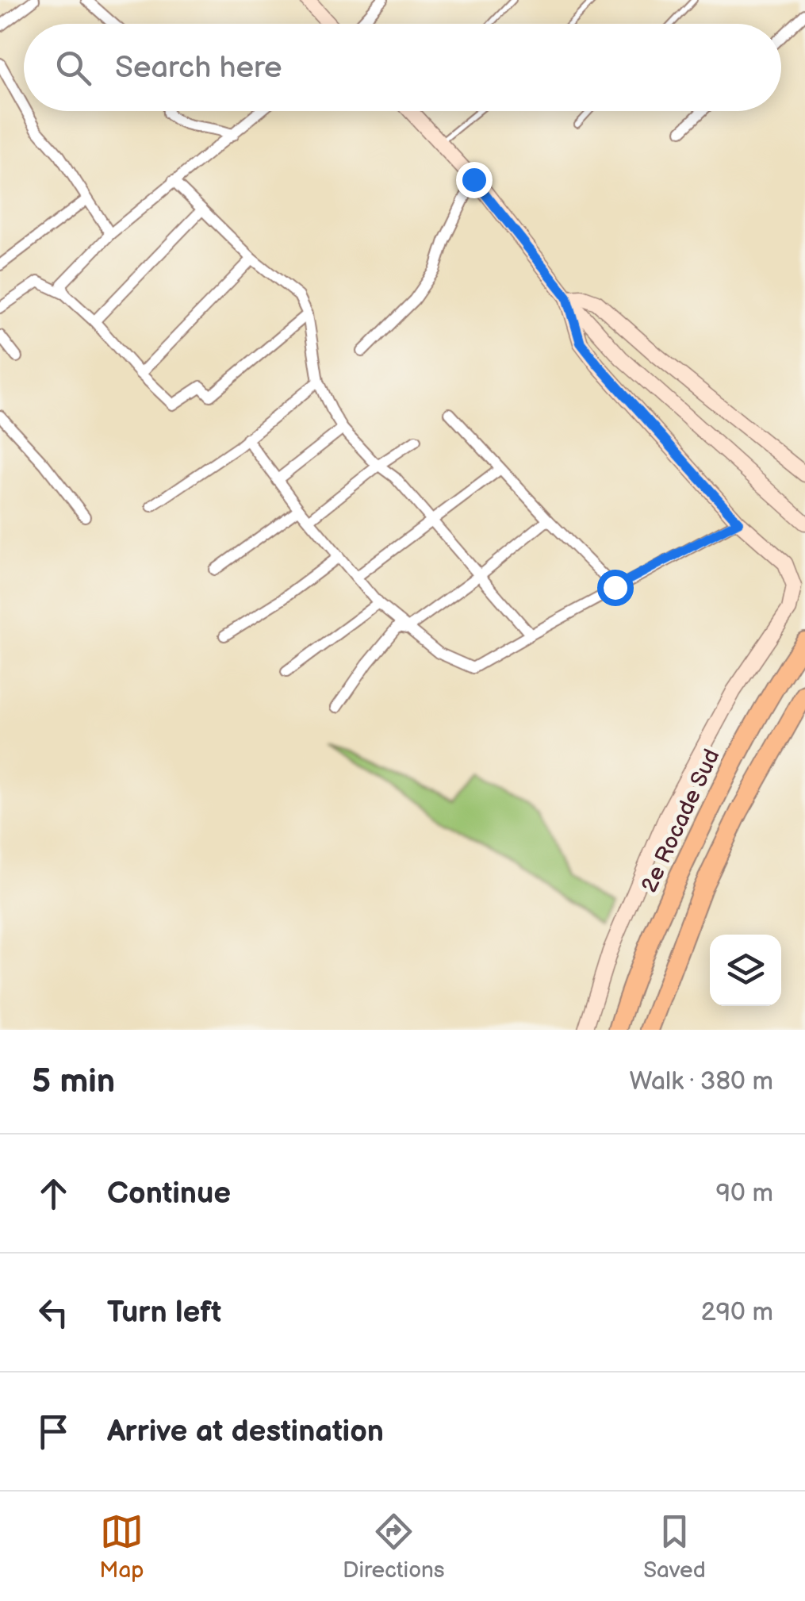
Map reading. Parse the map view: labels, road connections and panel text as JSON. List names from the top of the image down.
{
  "streets": {
    "highway": ["2e Rocade Sud"]
  },
  "page": {
    "search": "Search here",
    "heading": ["5 min", "Walk · 380 m"],
    "list": [
      ["Continue", "90 m"],
      ["Turn left", "290 m"],
      "Arrive at destination"
    ],
    "nav": ["Map", "Directions", "Saved"]
  }
}
